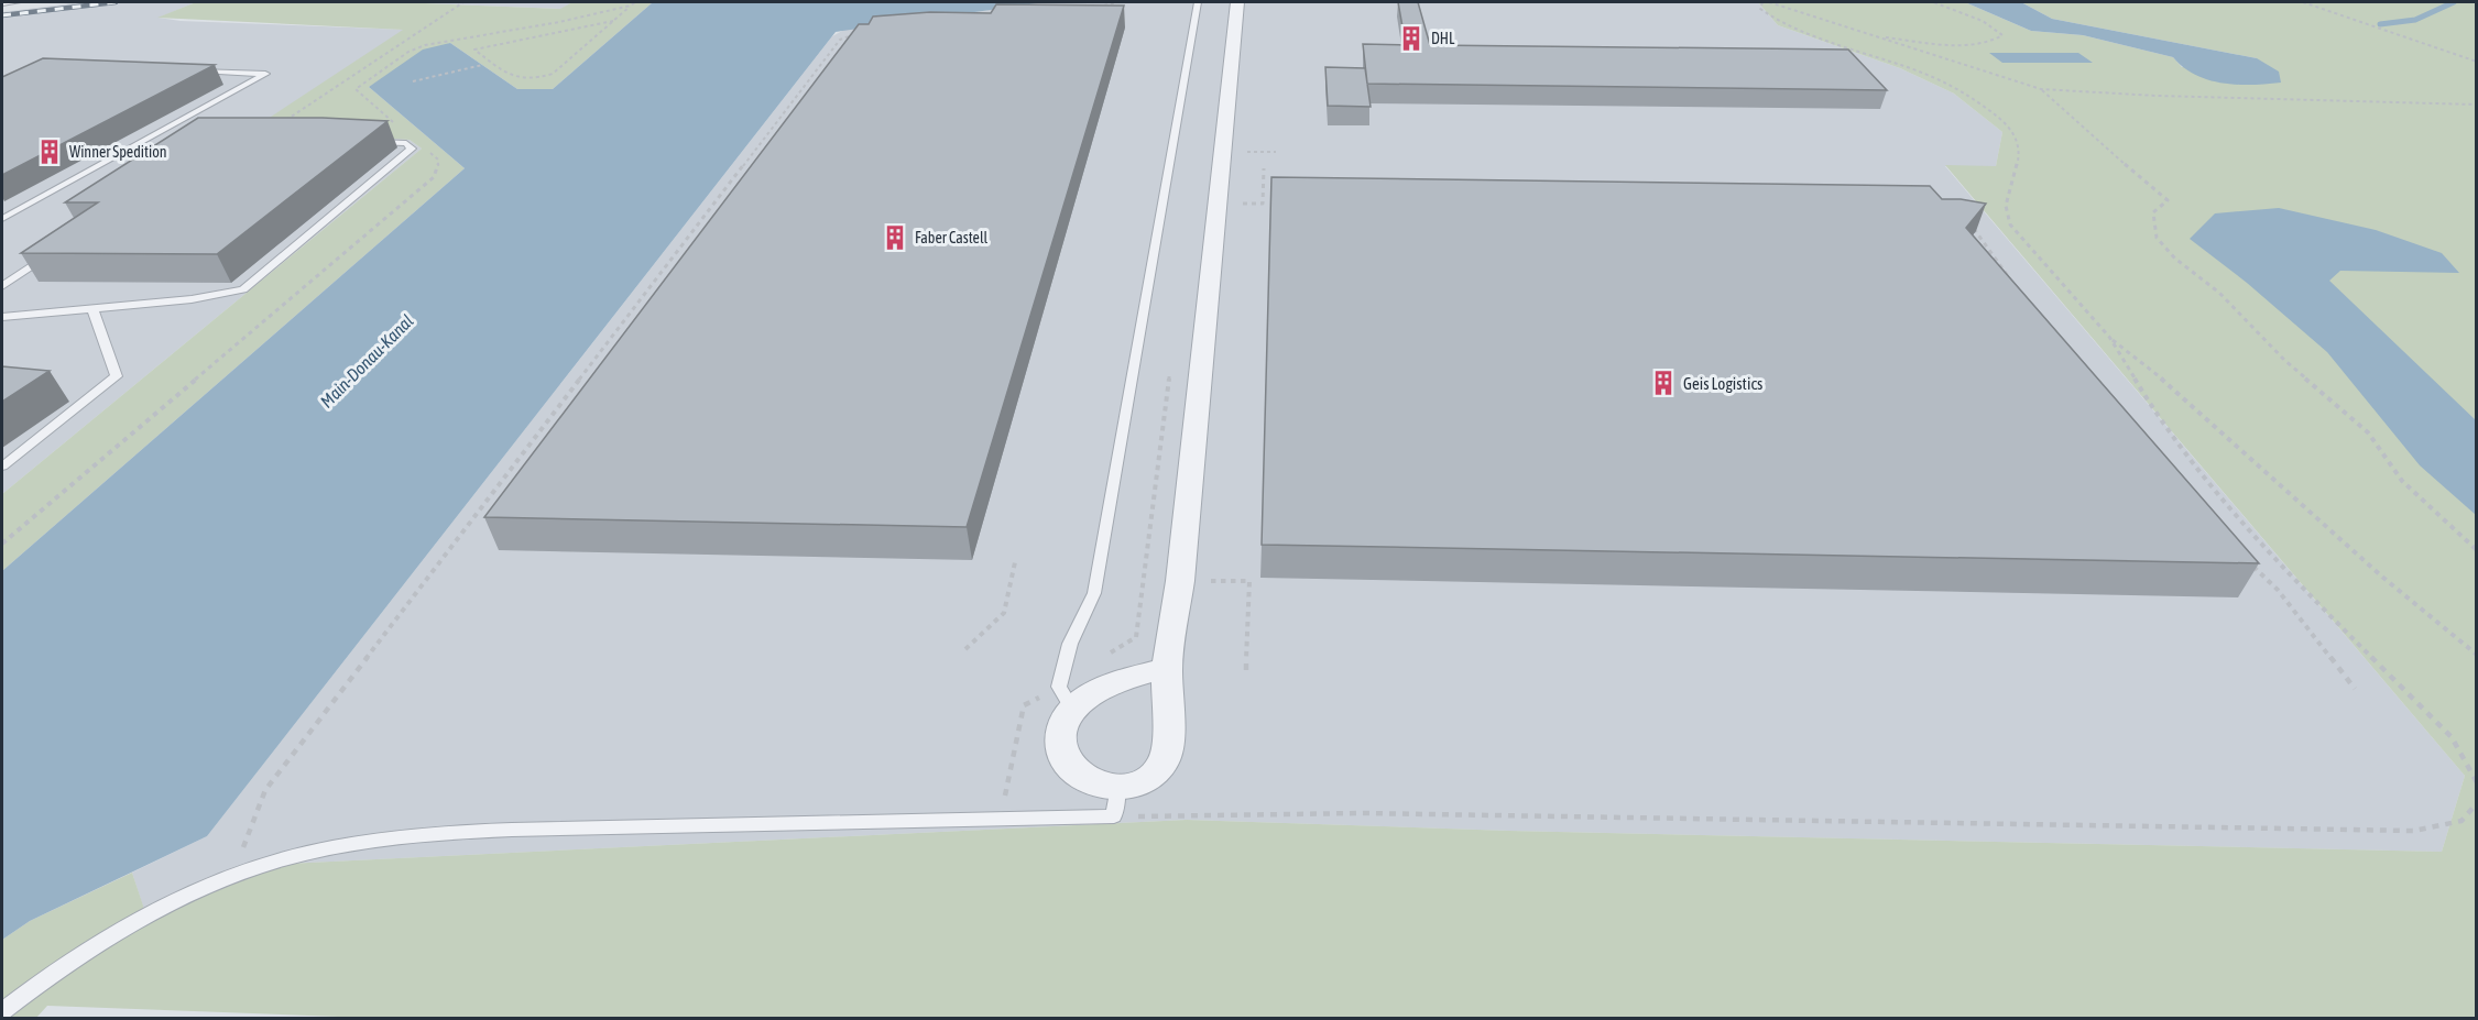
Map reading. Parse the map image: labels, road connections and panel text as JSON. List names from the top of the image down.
{
  "water": ["Main-Donau-Kanal"],
  "places": {
    "building": [
      "DHL",
      "Winner Spedition",
      "Faber Castell",
      "Geis Logistics"
    ]
  }
}
